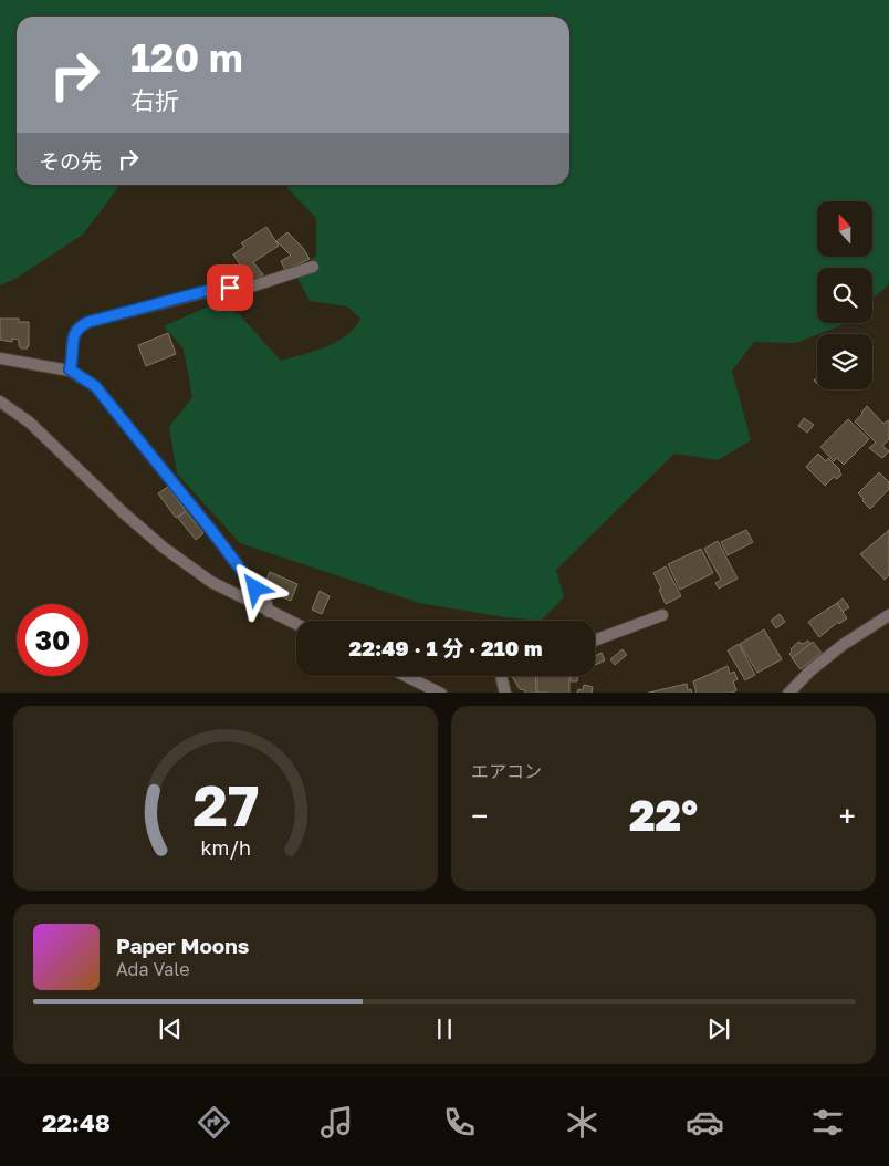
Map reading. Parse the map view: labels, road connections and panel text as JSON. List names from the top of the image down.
{
  "north": "top",
  "page": {
    "turn": ["120 m", "右折"],
    "then": "その先",
    "limit": "30",
    "trip": "22:49 · 1 分 · 210 m",
    "tile": "エアコン",
    "heat": ["−", "22°", "+"],
    "song": ["Paper Moons", "Ada Vale"],
    "tabs": "22:48",
    "gauge": ["27", "km/h"]
  }
}
